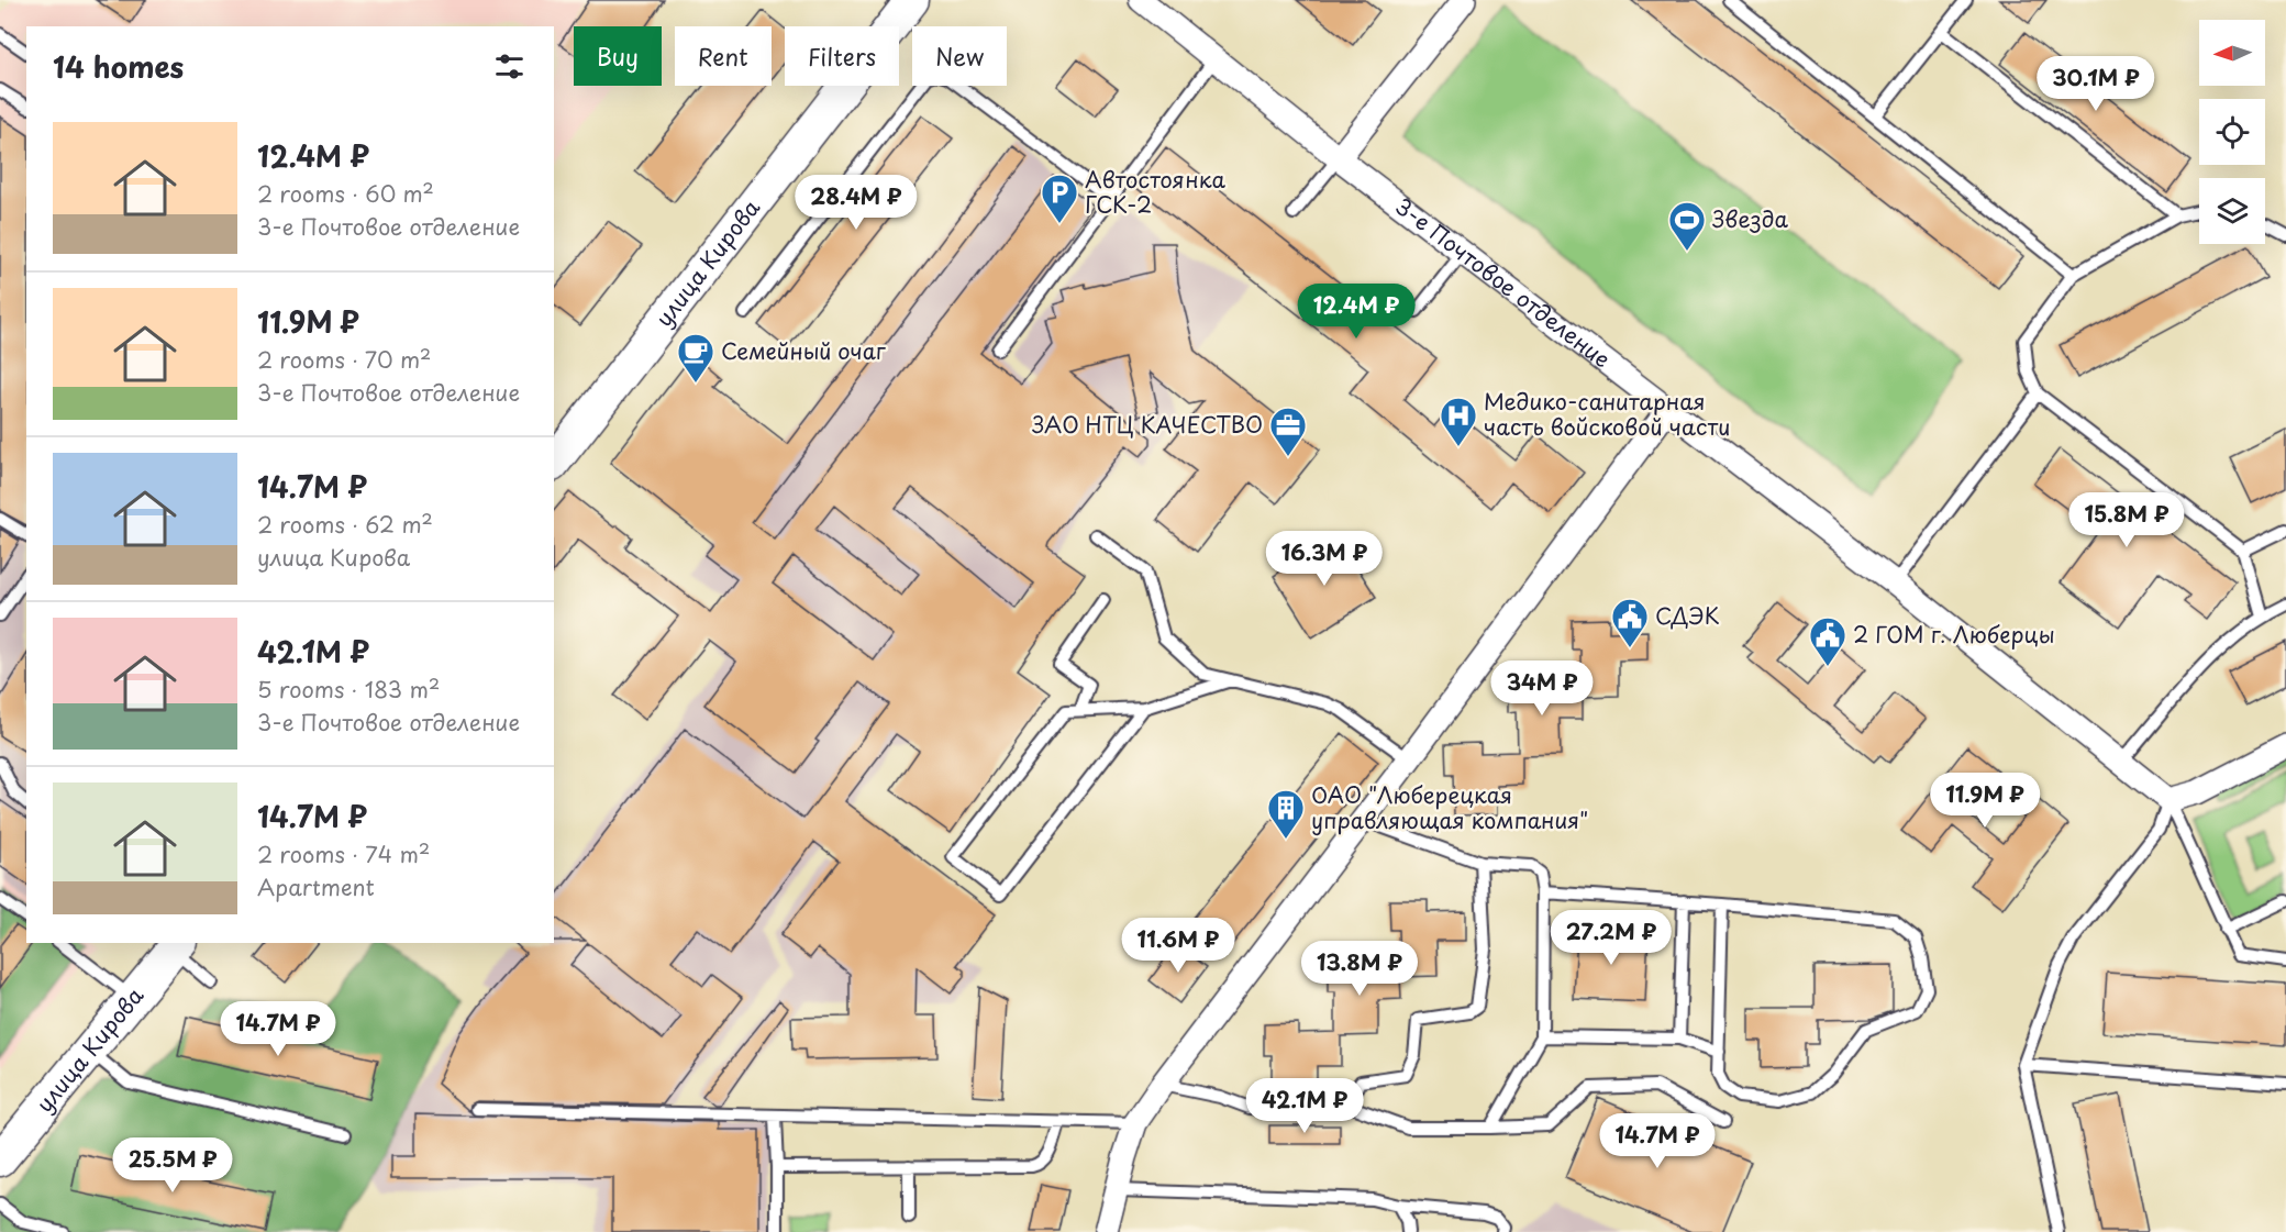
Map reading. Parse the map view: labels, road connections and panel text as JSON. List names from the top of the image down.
{
  "streets": {
    "main road": ["улица Кирова"],
    "street": ["3-е Почтовое отделение"]
  },
  "places": {
    "parking": ["Автостоянка ГСК-2"],
    "sports": ["Звезда"],
    "cafe": ["Семейный очаг"],
    "hospital": ["Медико-санитарная часть войсковой части"],
    "office": ["ЗАО НТЦ КАЧЕСТВО"],
    "public building": ["СДЭК", "2 ГОМ г. Люберцы"],
    "building": ["ОАО \"Люберецкая управляющая компания\""]
  },
  "north": "left",
  "page": {
    "chip": [
      "Buy",
      "Rent",
      "Filters",
      "New"
    ],
    "heading": "14 homes",
    "price": [
      "30.1M ₽",
      "28.4M ₽",
      "12.4M ₽",
      "15.8M ₽",
      "16.3M ₽",
      "34M ₽",
      "11.9M ₽",
      "27.2M ₽",
      "11.6M ₽",
      "13.8M ₽",
      "14.7M ₽",
      "42.1M ₽",
      "14.7M ₽",
      "25.5M ₽"
    ],
    "list": [
      {
        "name": "12.4M ₽",
        "note": "2 rooms · 60 m² · 3-е Почтовое отделение"
      },
      {
        "name": "11.9M ₽",
        "note": "2 rooms · 70 m² · 3-е Почтовое отделение"
      },
      {
        "name": "14.7M ₽",
        "note": "2 rooms · 62 m² · улица Кирова"
      },
      {
        "name": "42.1M ₽",
        "note": "5 rooms · 183 m² · 3-е Почтовое отделение"
      },
      {
        "name": "14.7M ₽",
        "note": "2 rooms · 74 m² · Apartment"
      }
    ]
  }
}
